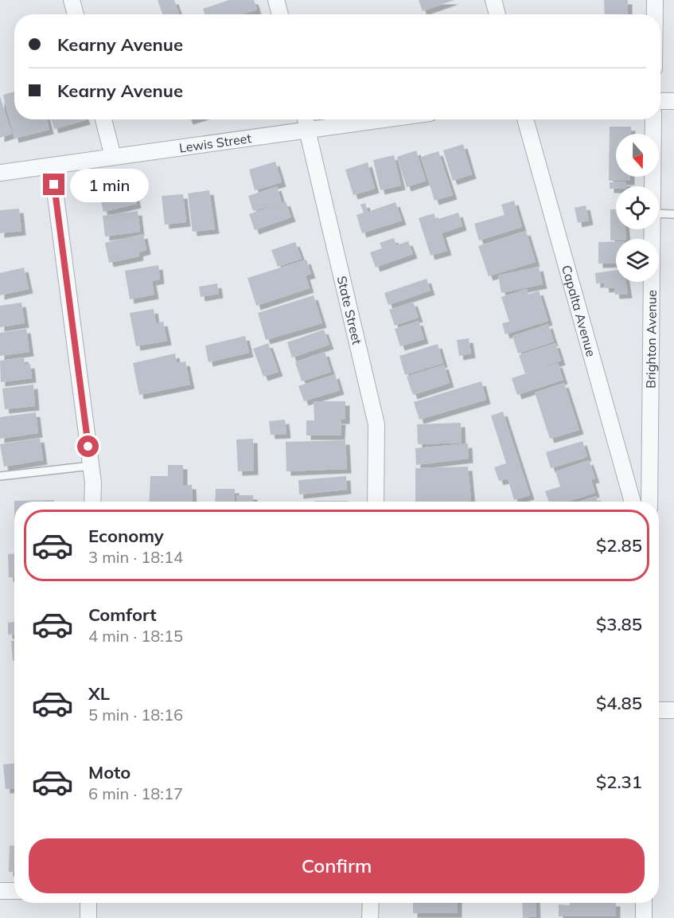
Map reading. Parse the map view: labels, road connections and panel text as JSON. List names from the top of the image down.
{
  "streets": {
    "street": [
      "Lewis Street",
      "State Street",
      "Capalta Avenue",
      "Brighton Avenue"
    ]
  },
  "crossings": [
    ["Lewis Street", "State Street"]
  ],
  "north": "bottom",
  "page": {
    "banner": ["Kearny Avenue", "Kearny Avenue"],
    "bubble": "1 min",
    "list": [
      {
        "name": "Economy",
        "note": "3 min · 18:14",
        "value": "$2.85"
      },
      {
        "name": "Comfort",
        "note": "4 min · 18:15",
        "value": "$3.85"
      },
      {
        "name": "XL",
        "note": "5 min · 18:16",
        "value": "$4.85"
      },
      {
        "name": "Moto",
        "note": "6 min · 18:17",
        "value": "$2.31"
      }
    ],
    "buttons": "Confirm"
  }
}
